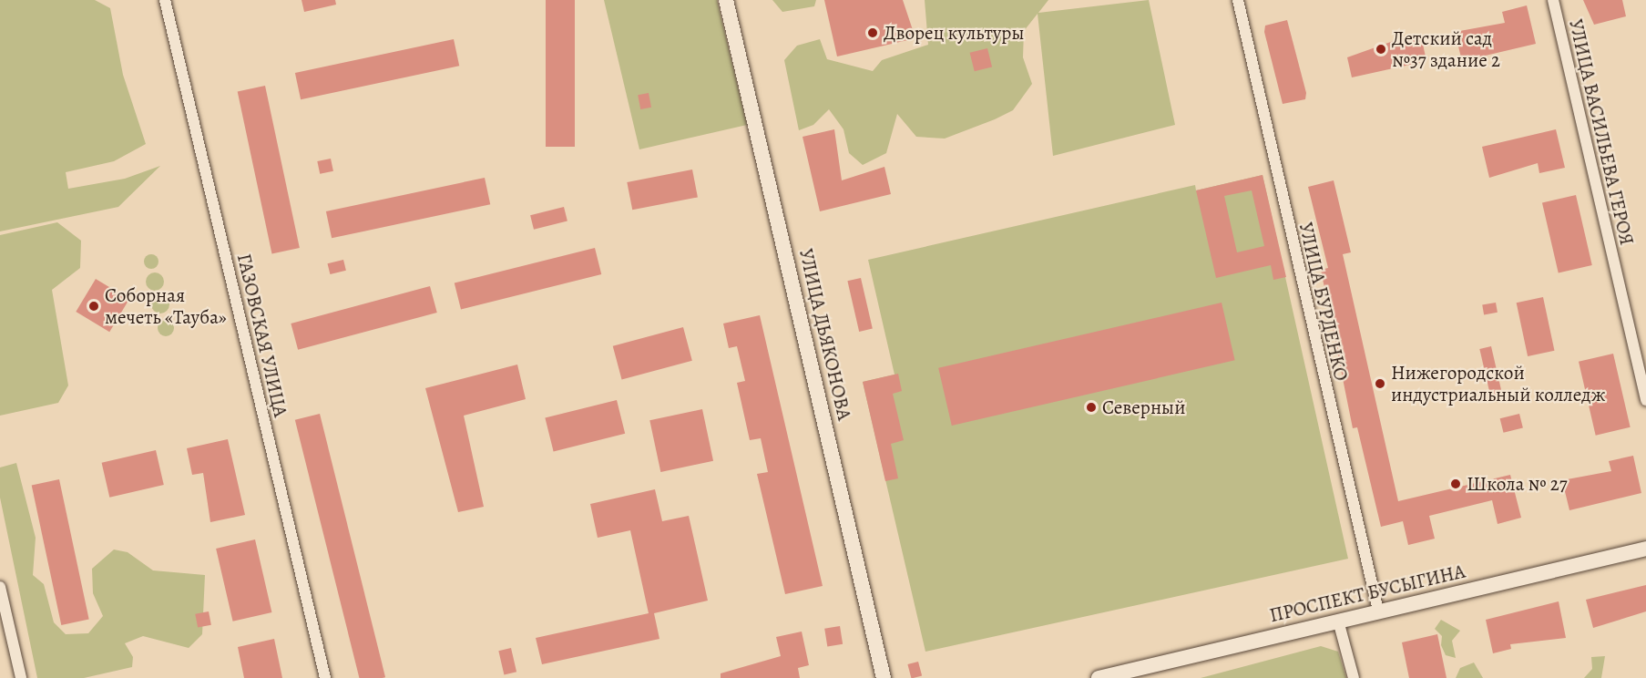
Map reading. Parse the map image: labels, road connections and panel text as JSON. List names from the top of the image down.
{
  "streets": {
    "main road": ["УЛИЦА ДЬЯКОНОВА", "ПРОСПЕКТ БУСЫГИНА"],
    "street": ["УЛИЦА ВАСИЛЬЕВА ГЕРОЯ", "УЛИЦА БУРДЕНКО", "ГАЗОВСКАЯ УЛИЦА"]
  },
  "crossings": [
    ["УЛИЦА БУРДЕНКО", "ПРОСПЕКТ БУСЫГИНА"]
  ],
  "places": [
    "Дворец культуры",
    "Детский сад №37 здание 2",
    "Соборная мечеть «Тауба»",
    "Нижегородской индустриальный колледж",
    "Северный",
    "Школа № 27"
  ]
}
